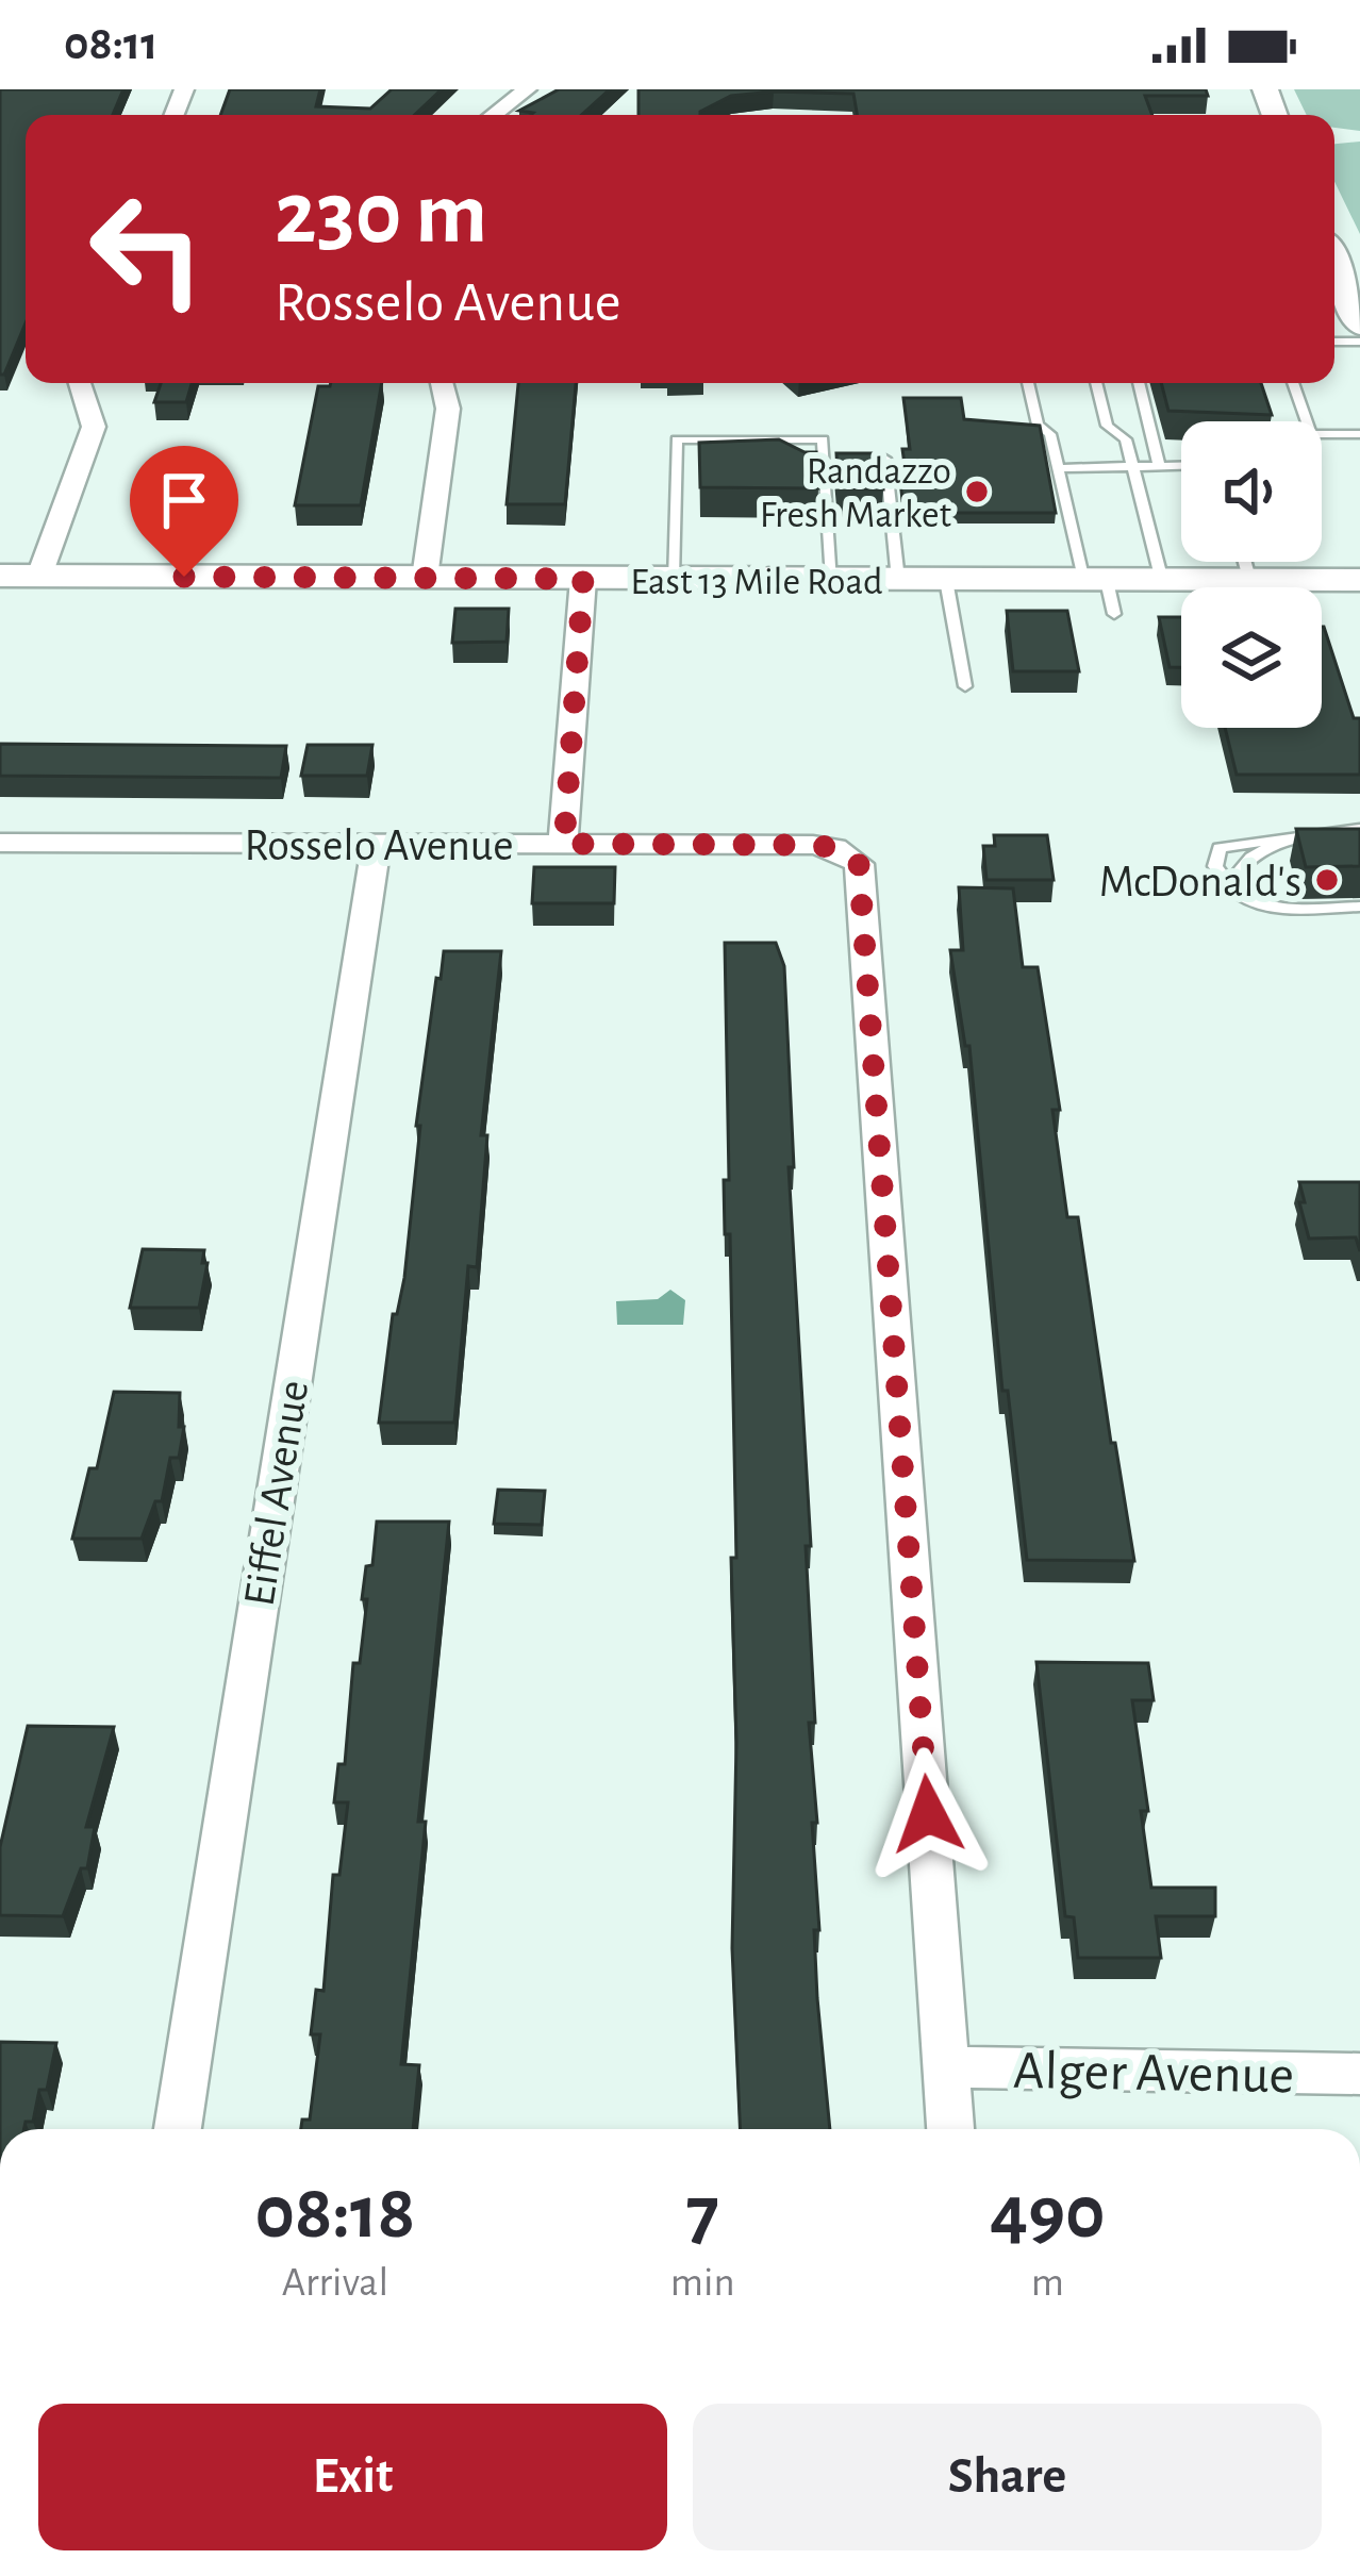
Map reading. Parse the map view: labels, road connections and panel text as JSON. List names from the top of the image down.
{
  "streets": {
    "main road": ["East 13 Mile Road"],
    "street": ["Rosselo Avenue", "Eiffel Avenue", "Alger Avenue"]
  },
  "crossings": [
    ["Rosselo Avenue", "Eiffel Avenue"],
    ["Rosselo Avenue", "Alger Avenue"]
  ],
  "places": ["Randazzo Fresh Market", "McDonald's"],
  "page": {
    "status": "08:11",
    "turn": ["230 m", "Rosselo Avenue"],
    "eta": [
      "08:18",
      "Arrival",
      "7",
      "min",
      "490",
      "m"
    ],
    "buttons": ["Exit", "Share"]
  }
}
